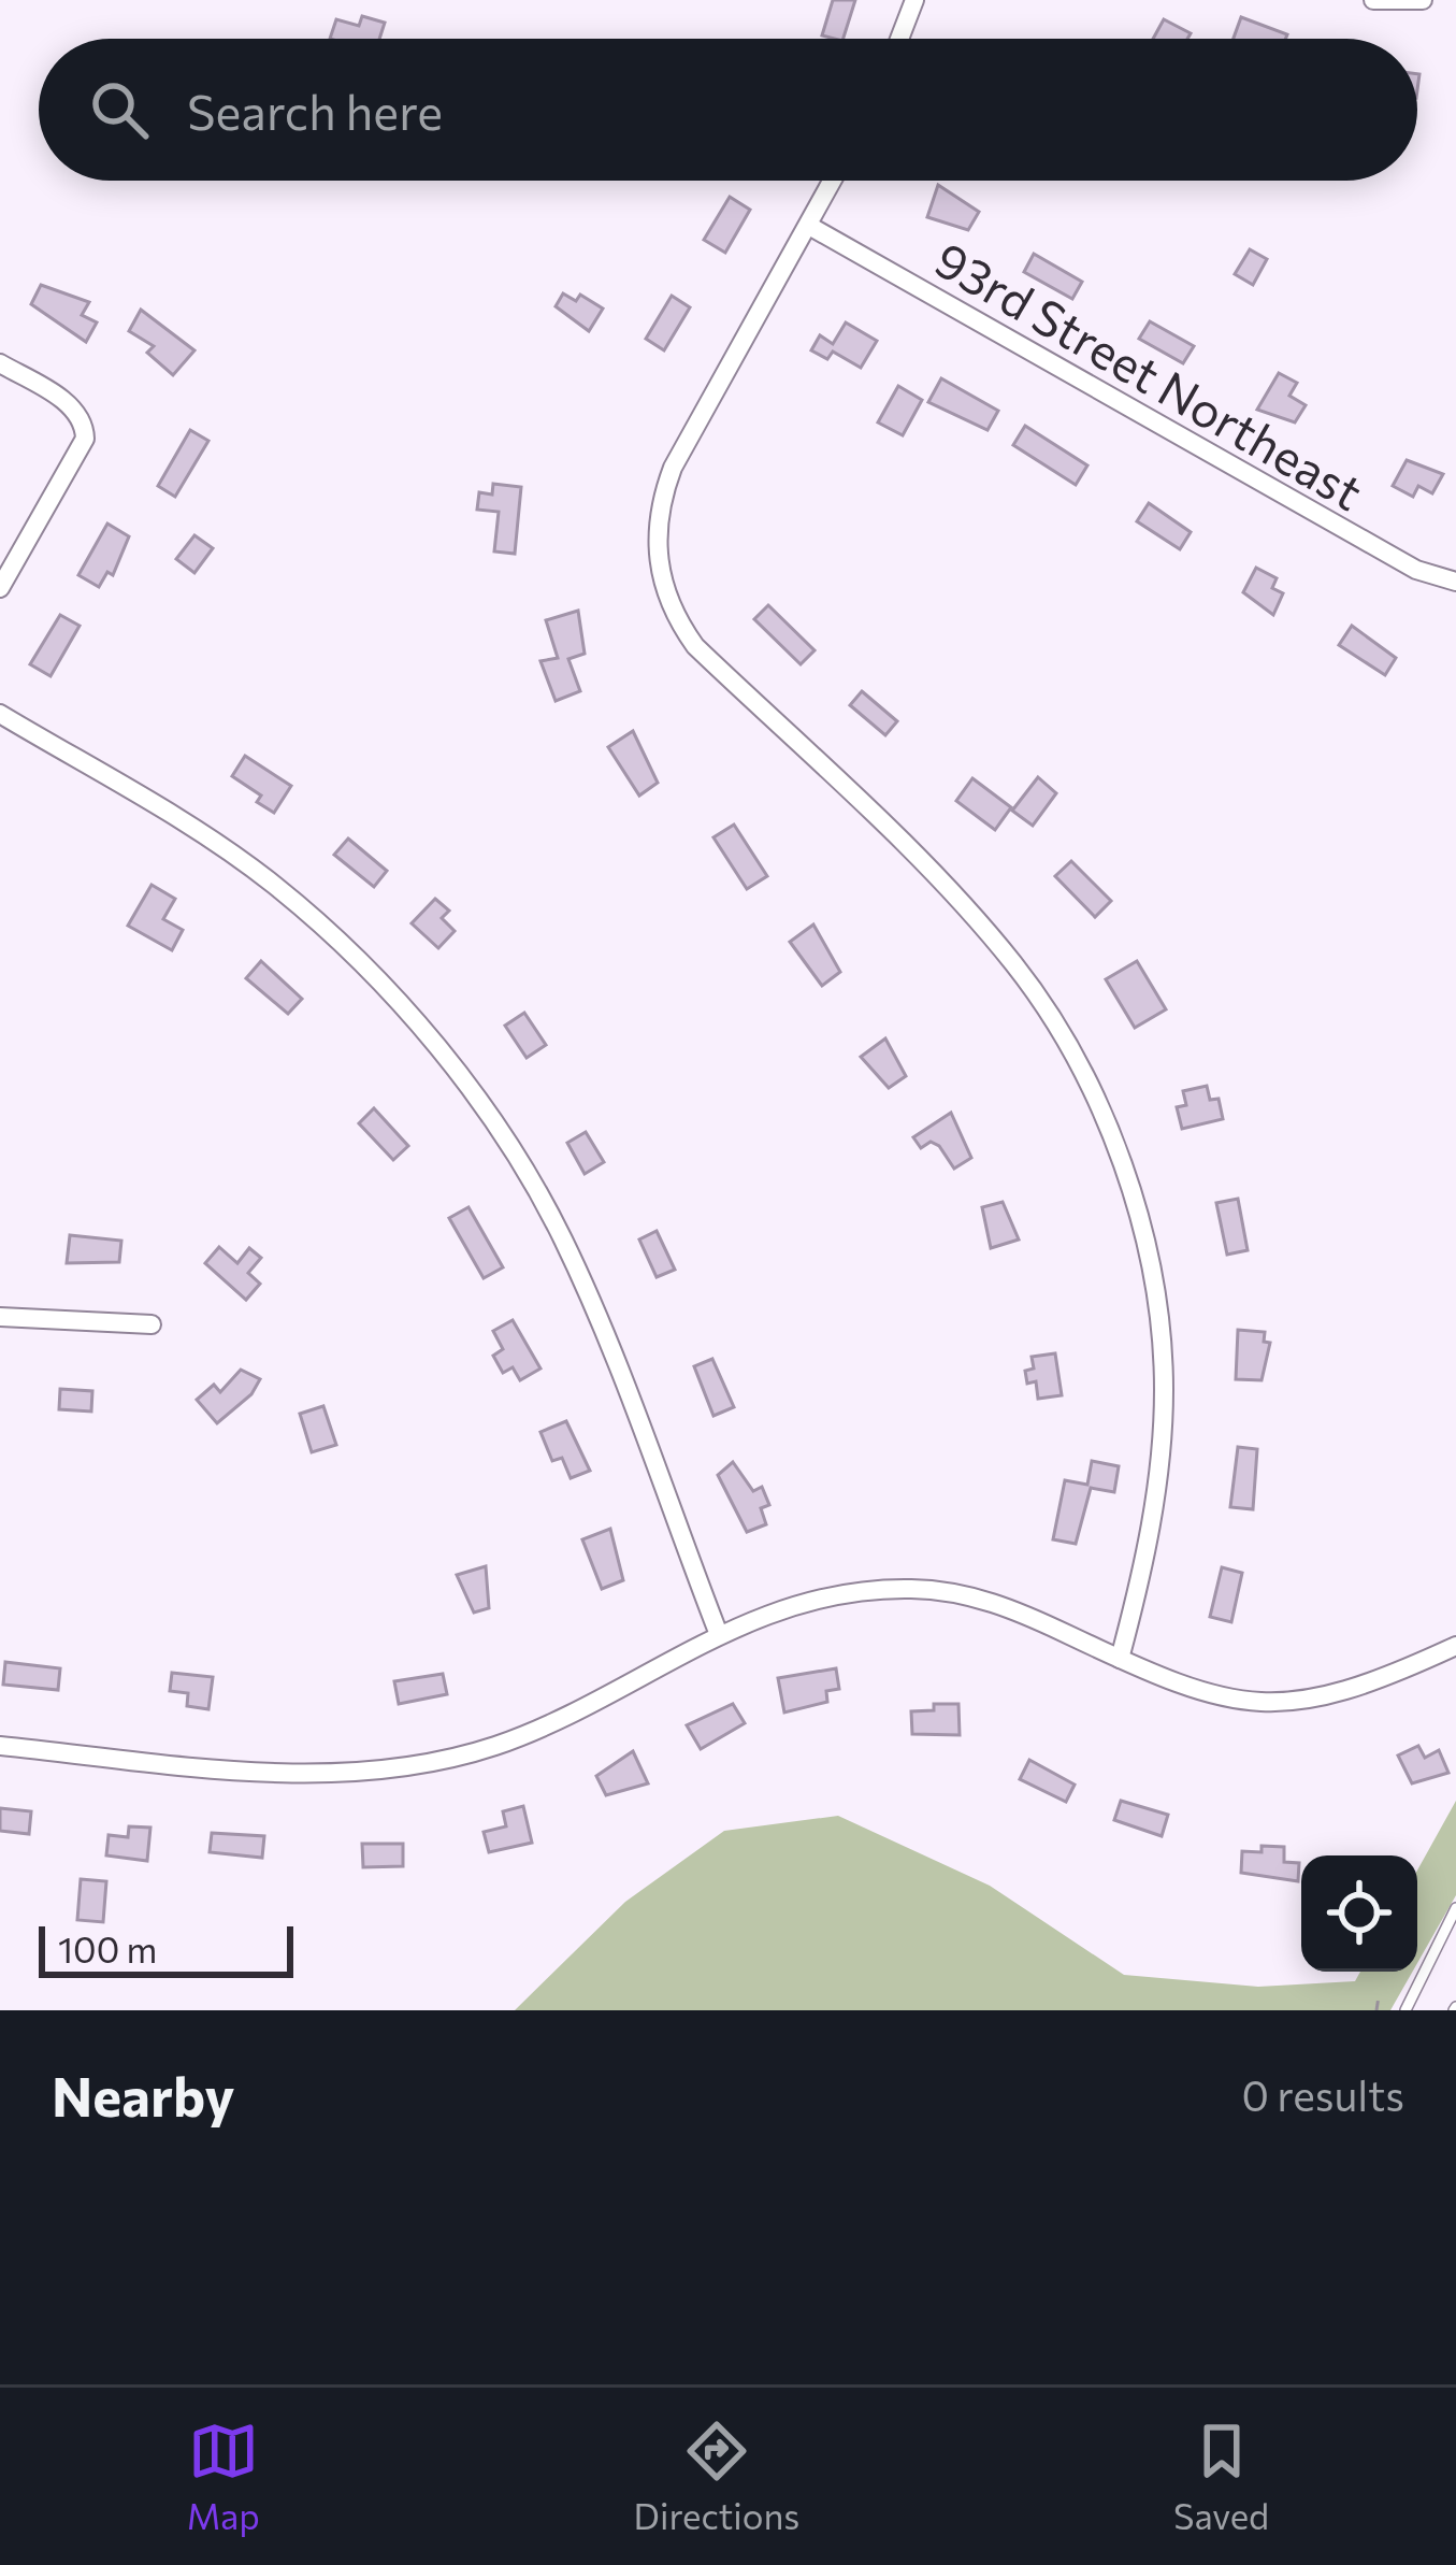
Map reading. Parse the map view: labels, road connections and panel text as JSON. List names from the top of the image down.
{
  "streets": {
    "street": ["93rd Street Northeast"]
  },
  "scale_bar": "100 m",
  "page": {
    "search": "Search here",
    "scale": "100 m",
    "heading": ["Nearby", "0 results"],
    "nav": ["Map", "Directions", "Saved"]
  }
}
